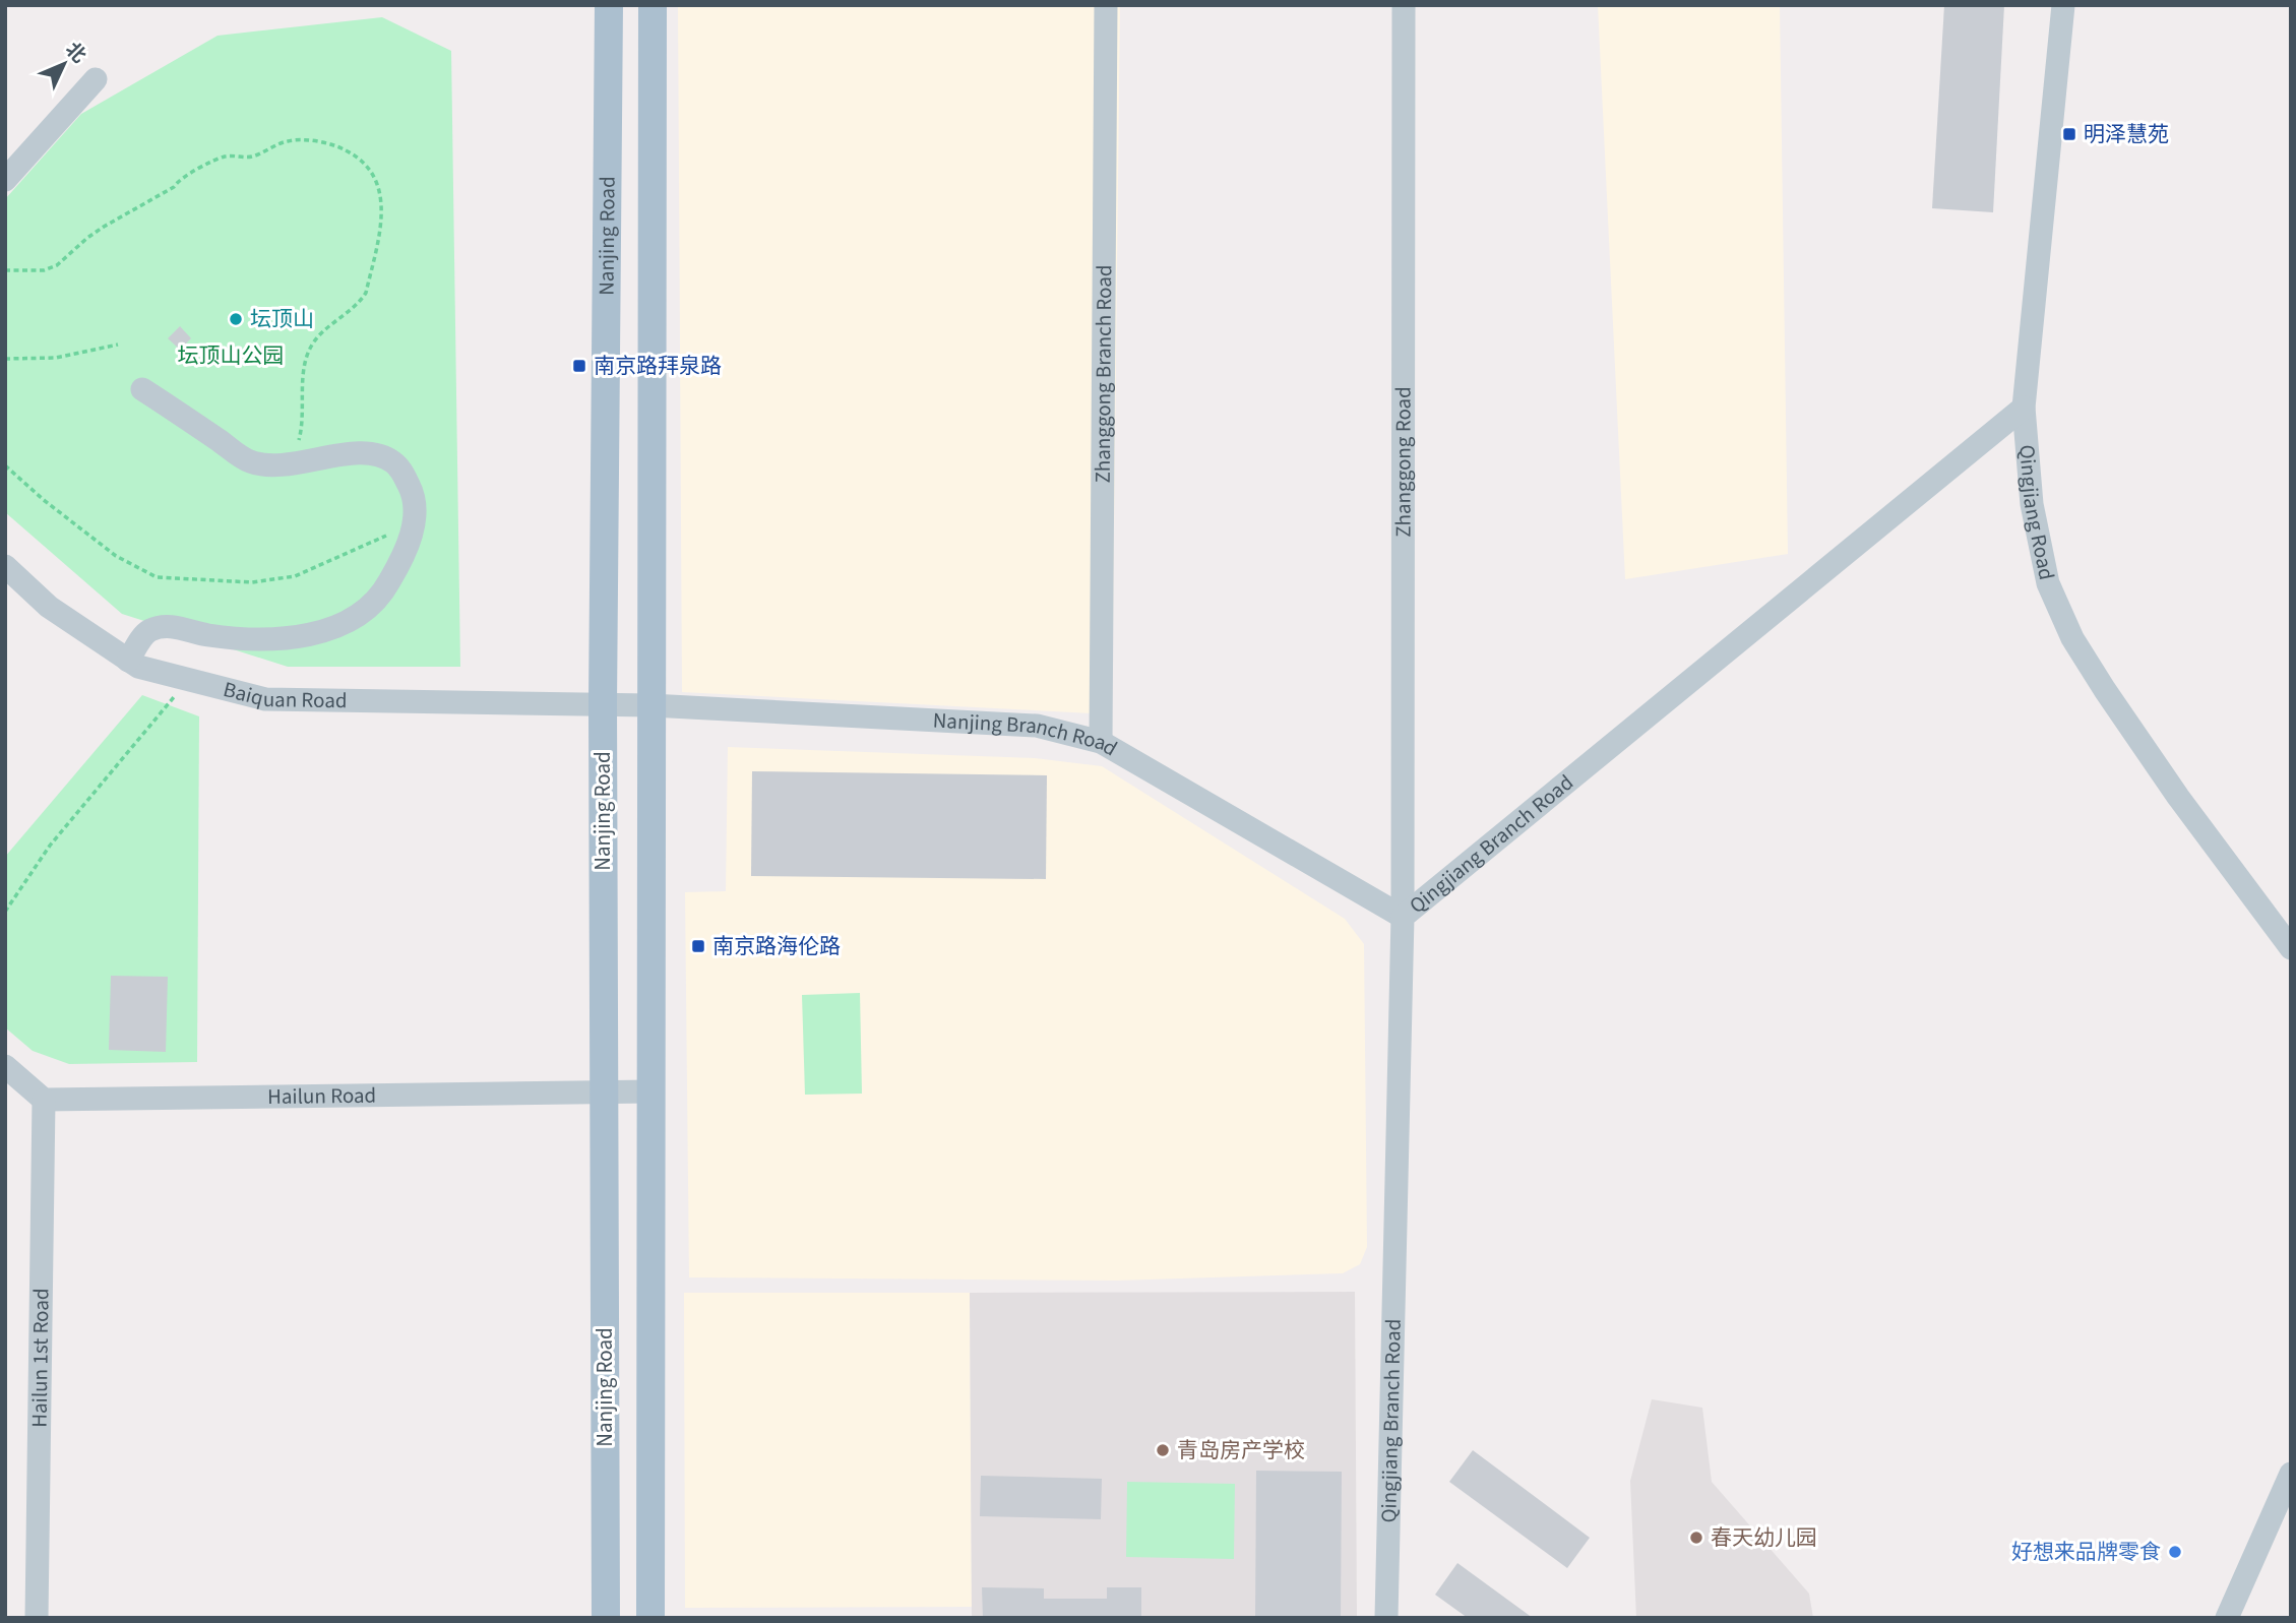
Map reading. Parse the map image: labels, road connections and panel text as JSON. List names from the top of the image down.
{
  "streets": {
    "main road": ["Nanjing Road"],
    "street": [
      "Zhanggong Branch Road",
      "Zhanggong Road",
      "Qingjiang Road",
      "Baiquan Road",
      "Nanjing Branch Road",
      "Qingjiang Branch Road",
      "Hailun Road",
      "Hailun 1st Road"
    ]
  },
  "crossings": [
    ["Nanjing Road", "Baiquan Road"],
    ["Nanjing Road", "Nanjing Branch Road"],
    ["Nanjing Road", "Hailun Road"],
    ["Zhanggong Branch Road", "Nanjing Branch Road"],
    ["Zhanggong Road", "Nanjing Branch Road"],
    ["Zhanggong Road", "Qingjiang Branch Road"],
    ["Qingjiang Road", "Qingjiang Branch Road"],
    ["Baiquan Road", "Nanjing Branch Road"],
    ["Nanjing Branch Road", "Qingjiang Branch Road"],
    ["Hailun Road", "Hailun 1st Road"]
  ],
  "parks": ["坛顶山公园"],
  "places": {
    "transit": ["明泽慧苑", "南京路拜泉路", "南京路海伦路"],
    "other": [
      "坛顶山",
      "青岛房产学校",
      "春天幼儿园",
      "好想来品牌零食"
    ]
  },
  "north": "top right"
}
